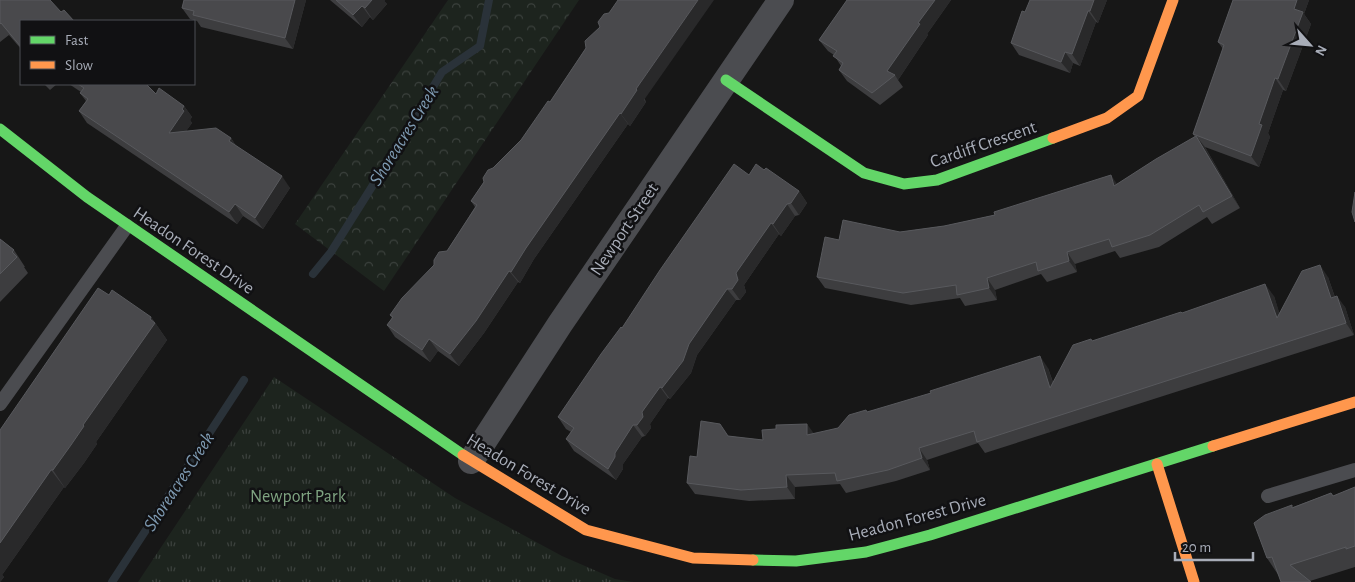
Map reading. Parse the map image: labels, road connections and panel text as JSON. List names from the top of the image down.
{
  "streets": {
    "street": ["Cardiff Crescent", "Newport Street", "Headon Forest Drive"]
  },
  "crossings": [
    ["Cardiff Crescent", "Newport Street"],
    ["Newport Street", "Headon Forest Drive"]
  ],
  "water": ["Shoreacres Creek"],
  "parks": ["Newport Park"],
  "legend": ["Fast", "Slow"],
  "scale_bar": "20 m",
  "north": "bottom right"
}
